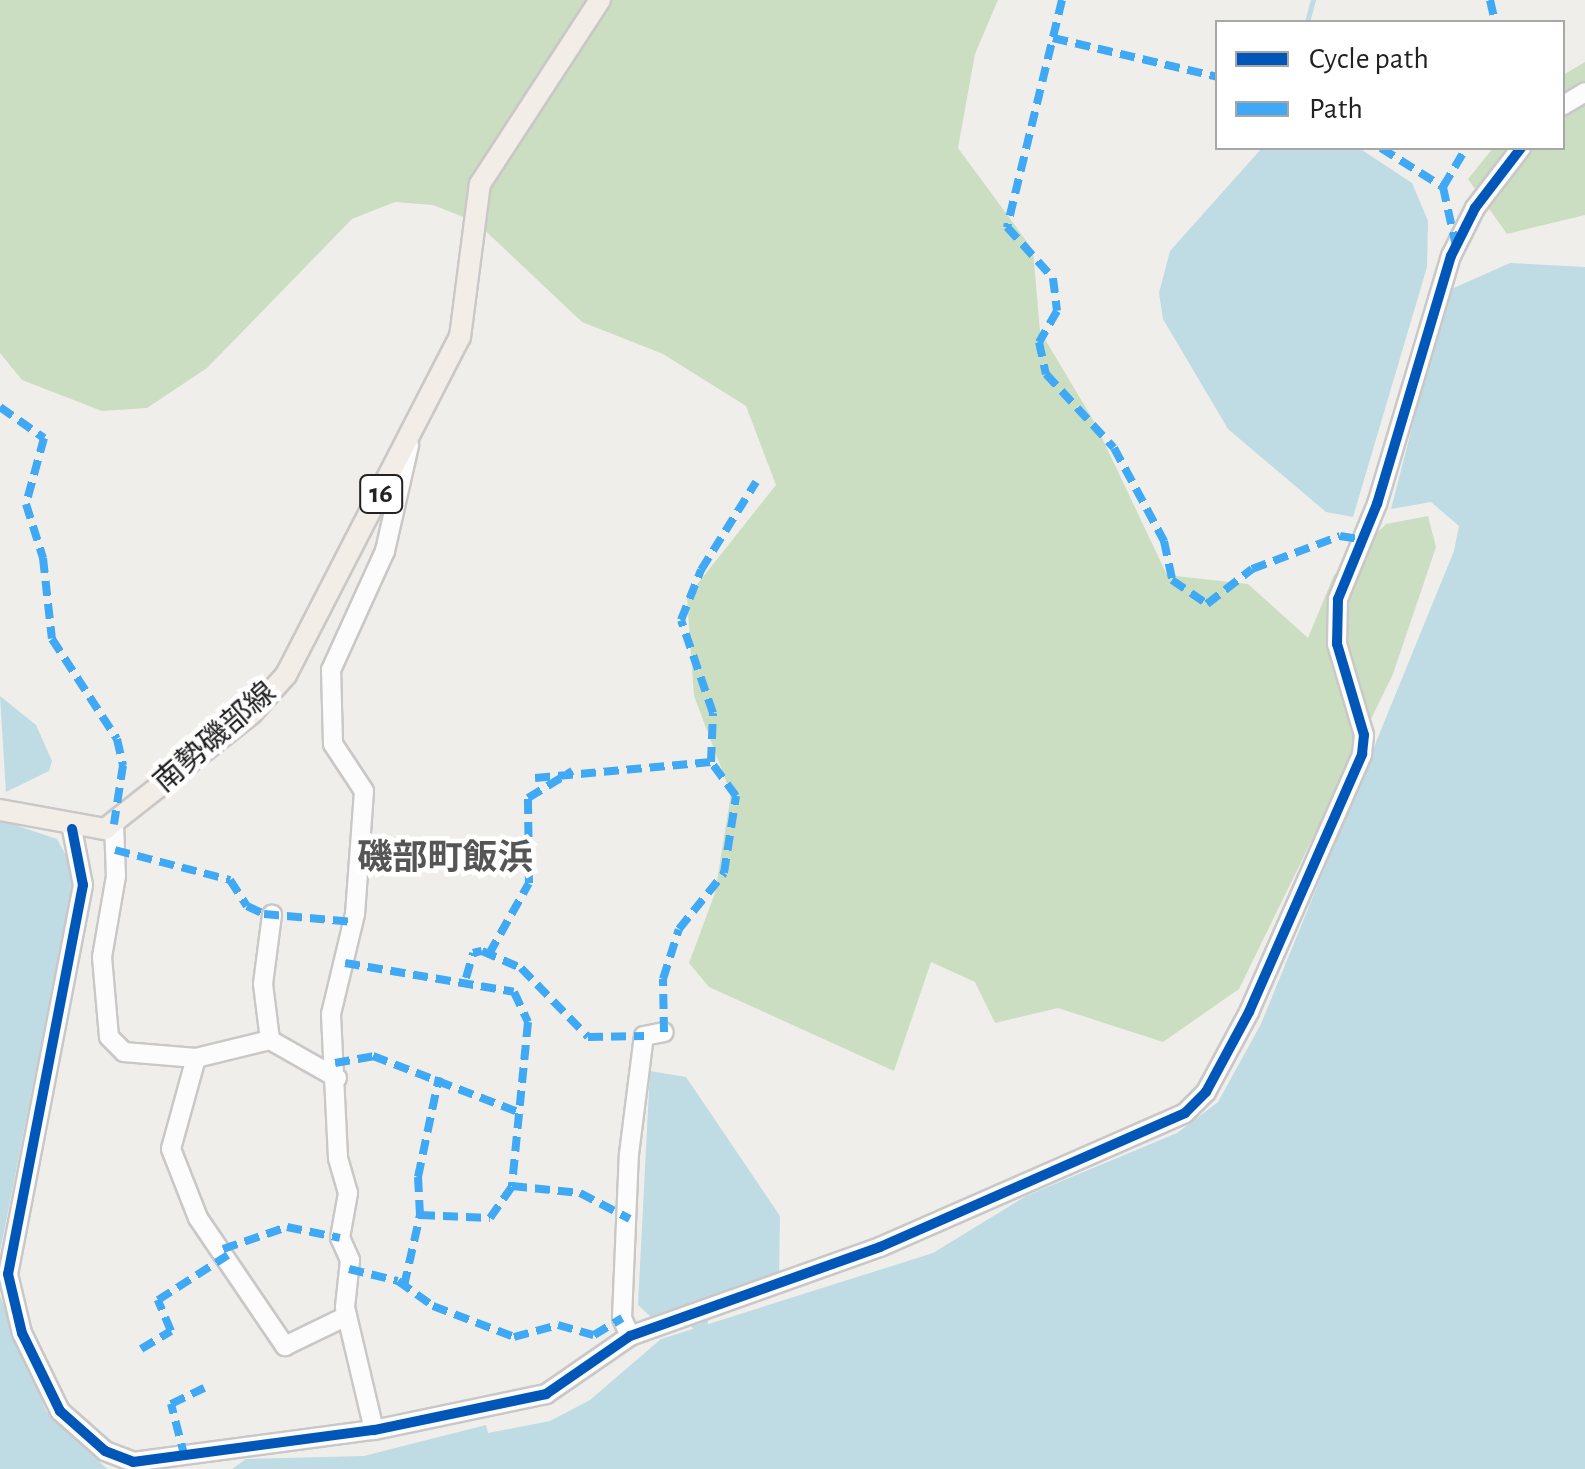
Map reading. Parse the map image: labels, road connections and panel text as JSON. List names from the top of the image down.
{
  "streets": {
    "main road": ["16", "南勢磯部線"]
  },
  "districts": ["磯部町飯浜"],
  "legend": ["Cycle path", "Path"]
}
